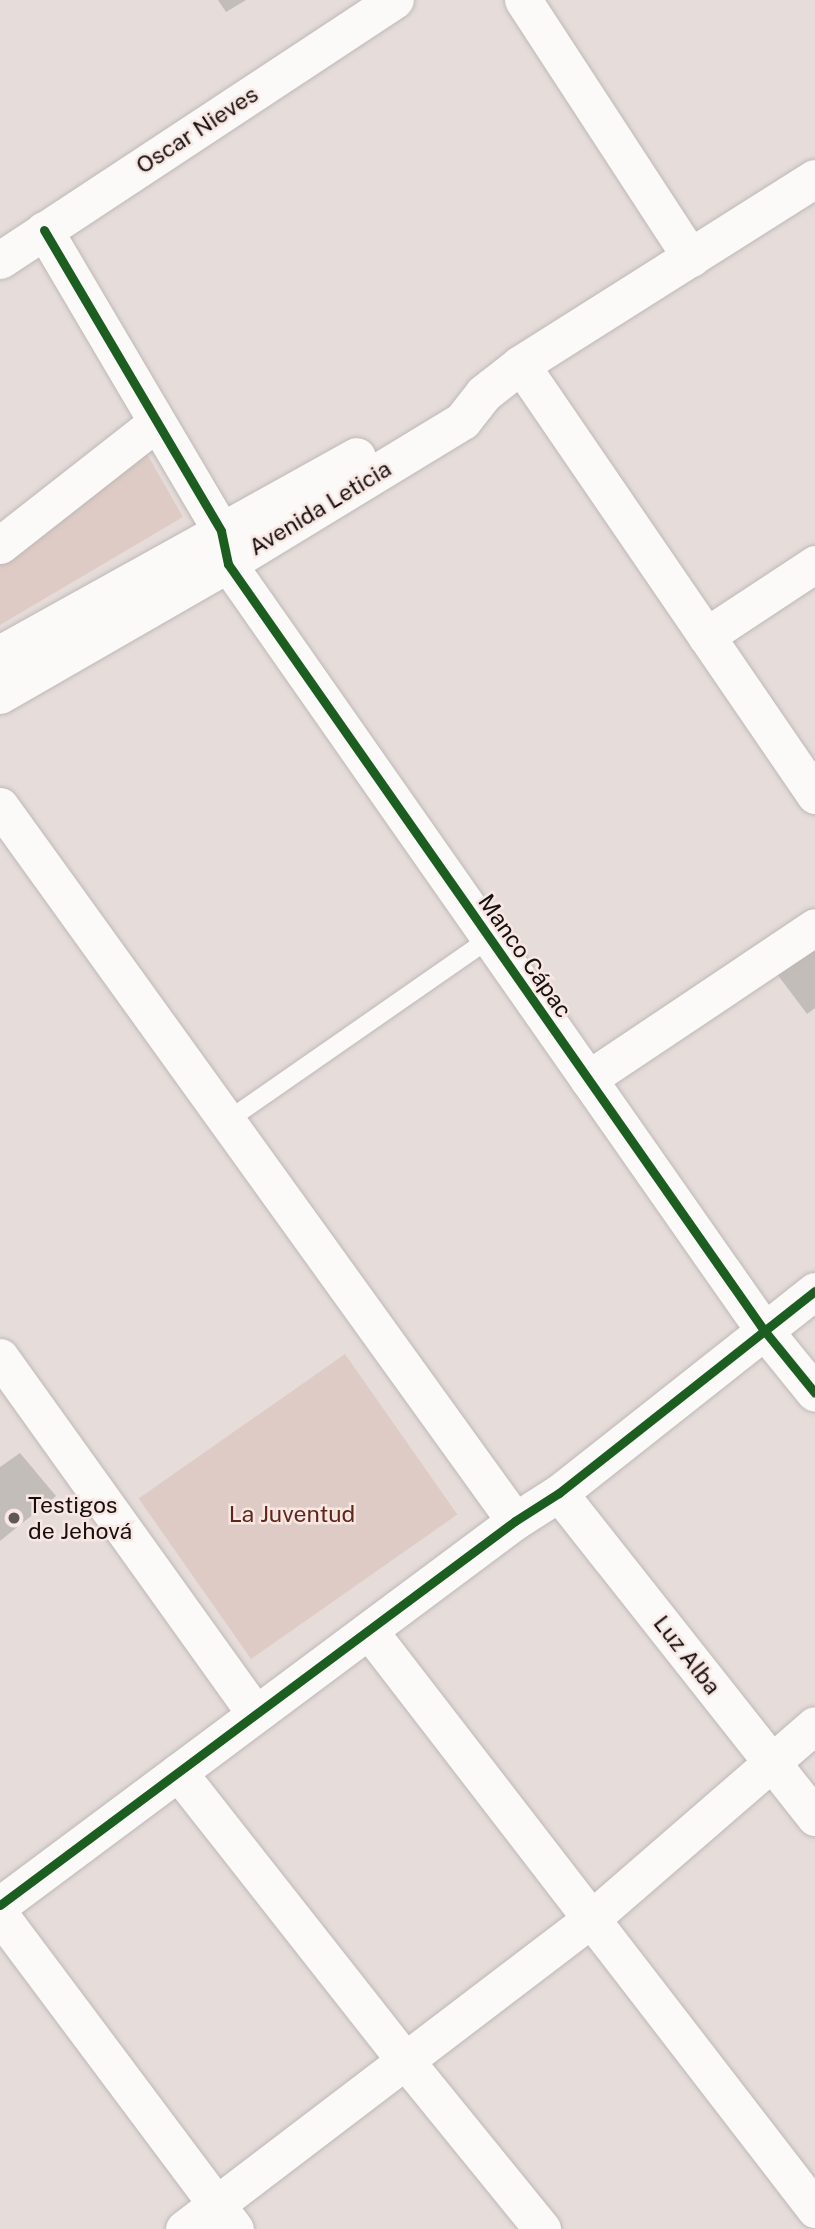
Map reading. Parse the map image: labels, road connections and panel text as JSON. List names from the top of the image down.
{
  "streets": {
    "street": [
      "Oscar Nieves",
      "Avenida Leticia",
      "Manco Cápac",
      "Luz Alba"
    ]
  },
  "crossings": [
    ["Oscar Nieves", "Manco Cápac"],
    ["Avenida Leticia", "Manco Cápac"]
  ],
  "parks": ["La Juventud"],
  "places": ["Testigos de Jehová"]
}
